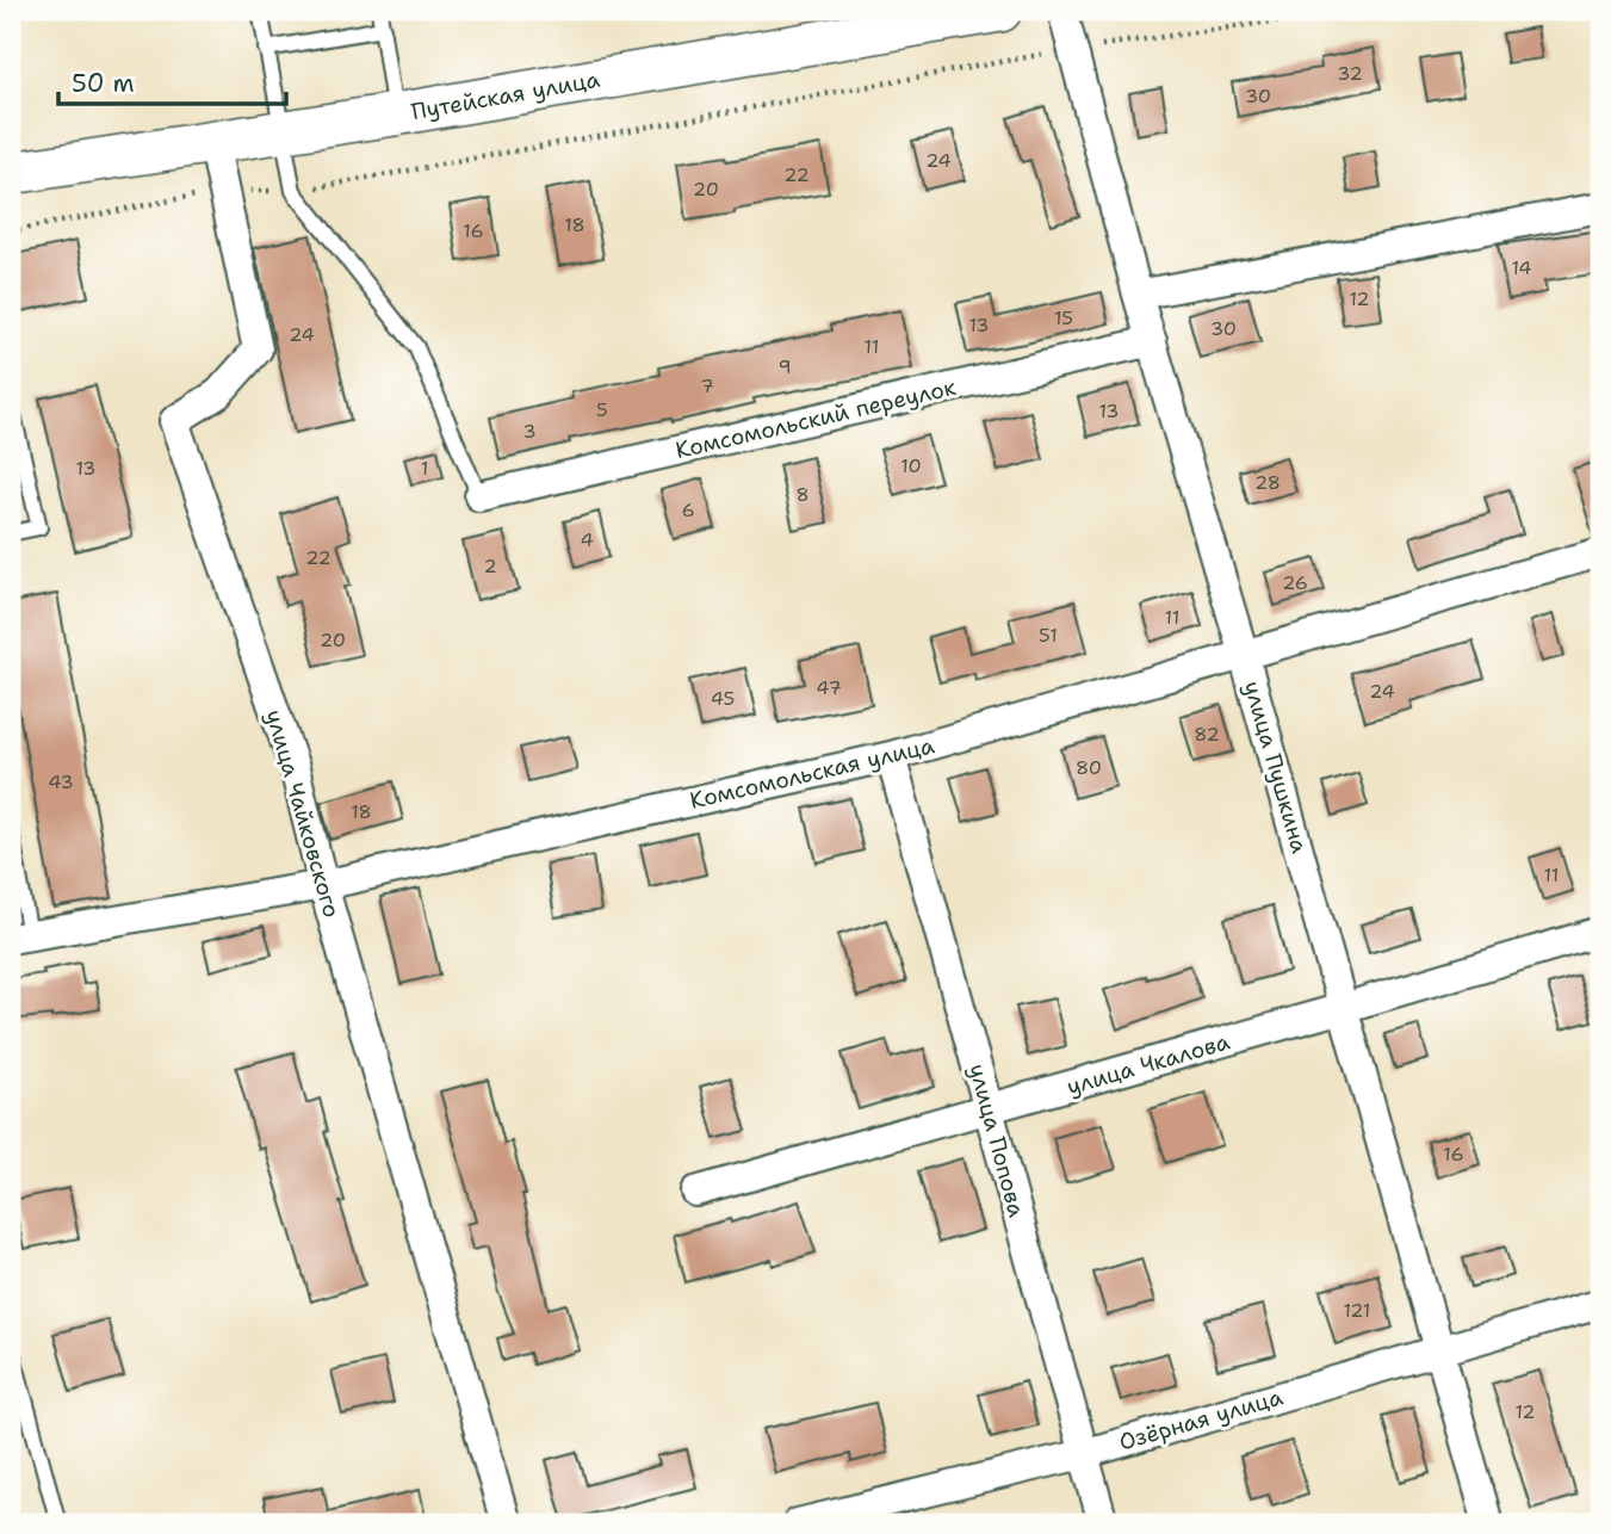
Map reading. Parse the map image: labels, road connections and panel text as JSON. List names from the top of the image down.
{
  "streets": {
    "main road": ["Путейская улица"],
    "street": [
      "Комсомольский переулок",
      "улица Пушкина",
      "Комсомольская улица",
      "улица Чайковского",
      "улица Чкалова",
      "улица Попова",
      "Озёрная улица"
    ]
  },
  "crossings": [
    ["Путейская улица", "улица Чайковского"],
    ["Комсомольский переулок", "улица Пушкина"],
    ["улица Пушкина", "Комсомольская улица"],
    ["улица Пушкина", "улица Чкалова"],
    ["улица Пушкина", "Озёрная улица"],
    ["Комсомольская улица", "улица Чайковского"],
    ["Комсомольская улица", "улица Попова"],
    ["улица Чкалова", "улица Попова"],
    ["улица Попова", "Озёрная улица"]
  ],
  "house_numbers": [
    "32",
    "30",
    "24",
    "22",
    "20",
    "18",
    "16",
    "14",
    "12",
    "15",
    "13",
    "30",
    "24",
    "11",
    "9",
    "7",
    "5",
    "13",
    "3",
    "10",
    "13",
    "1",
    "28",
    "8",
    "6",
    "4",
    "22",
    "2",
    "26",
    "11",
    "51",
    "20",
    "47",
    "24",
    "45",
    "82",
    "80",
    "43",
    "18",
    "11",
    "16",
    "121",
    "12"
  ],
  "scale_bar": "50 m"
}
